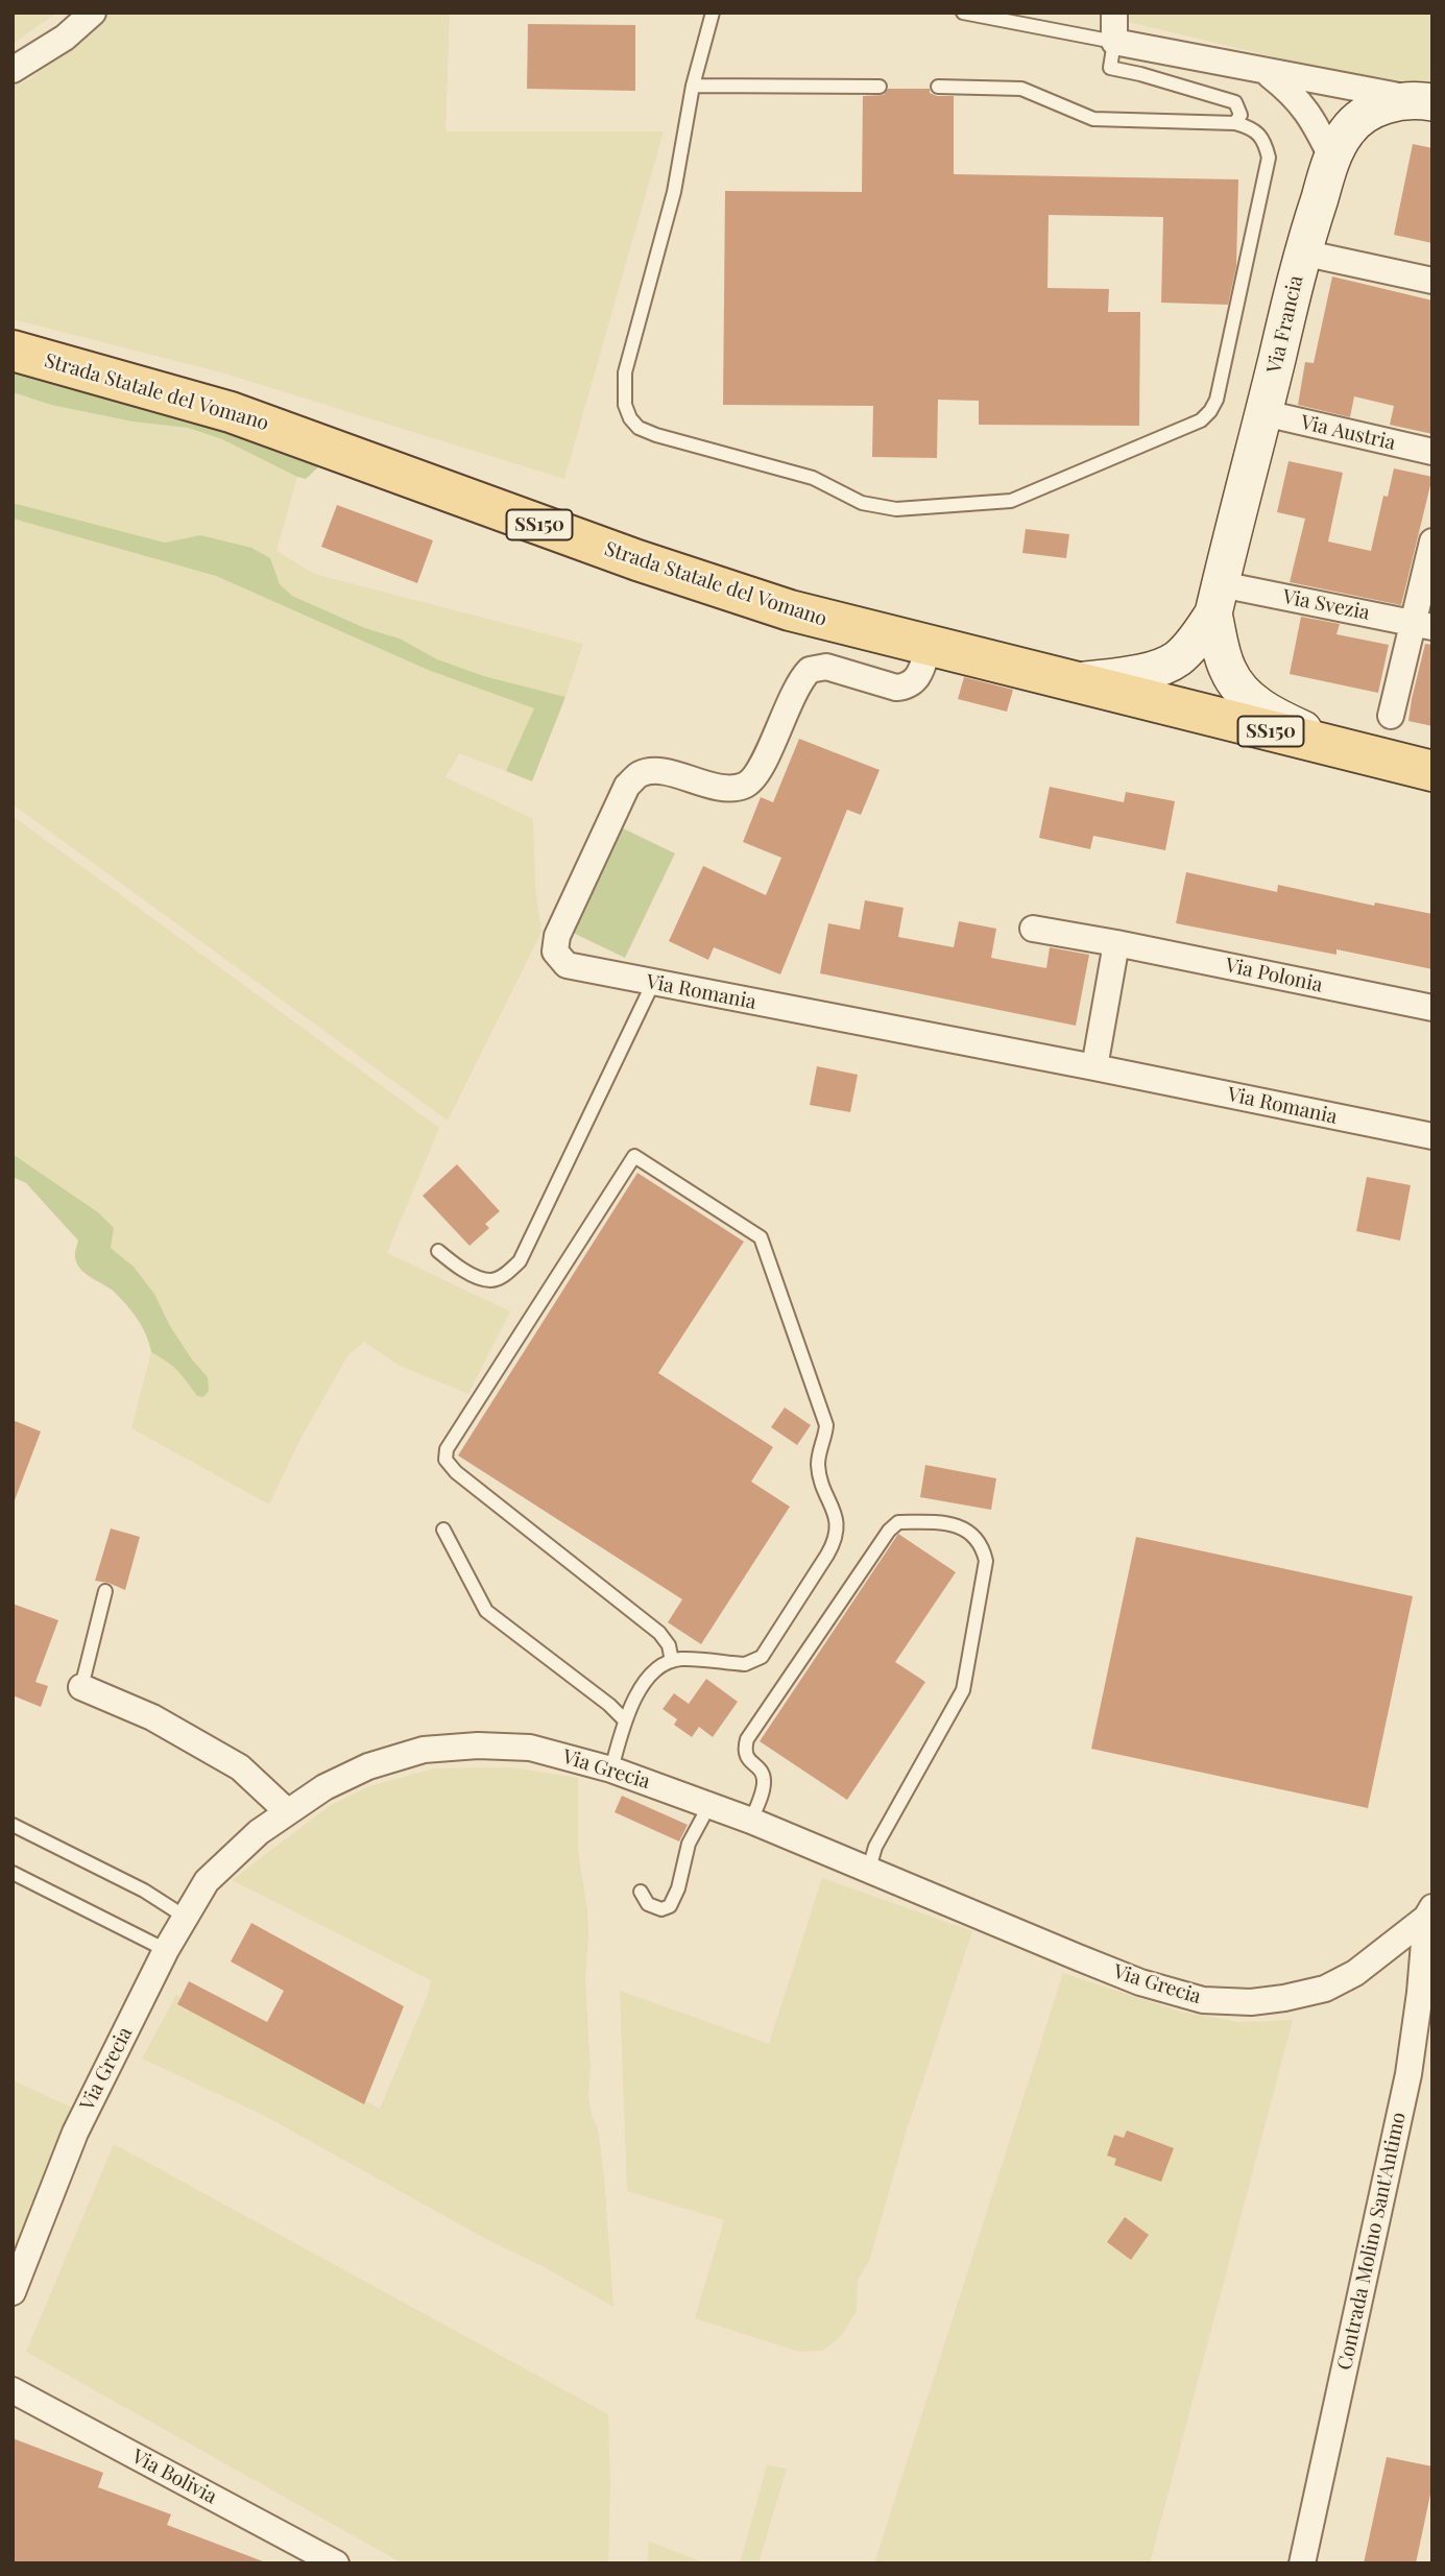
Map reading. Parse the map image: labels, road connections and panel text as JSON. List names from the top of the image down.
{
  "streets": {
    "main road": ["Via Francia", "Strada Statale del Vomano", "SS150"],
    "street": [
      "Via Austria",
      "Via Svezia",
      "Via Polonia",
      "Via Romania",
      "Via Grecia",
      "Contrada Molino Sant'Antimo",
      "Via Bolivia"
    ]
  },
  "crossings": [
    ["Via Francia", "Strada Statale del Vomano"],
    ["Via Francia", "Via Austria"],
    ["Via Francia", "Via Svezia"],
    ["Strada Statale del Vomano", "Via Romania"],
    ["Via Grecia", "Contrada Molino Sant'Antimo"]
  ]
}
